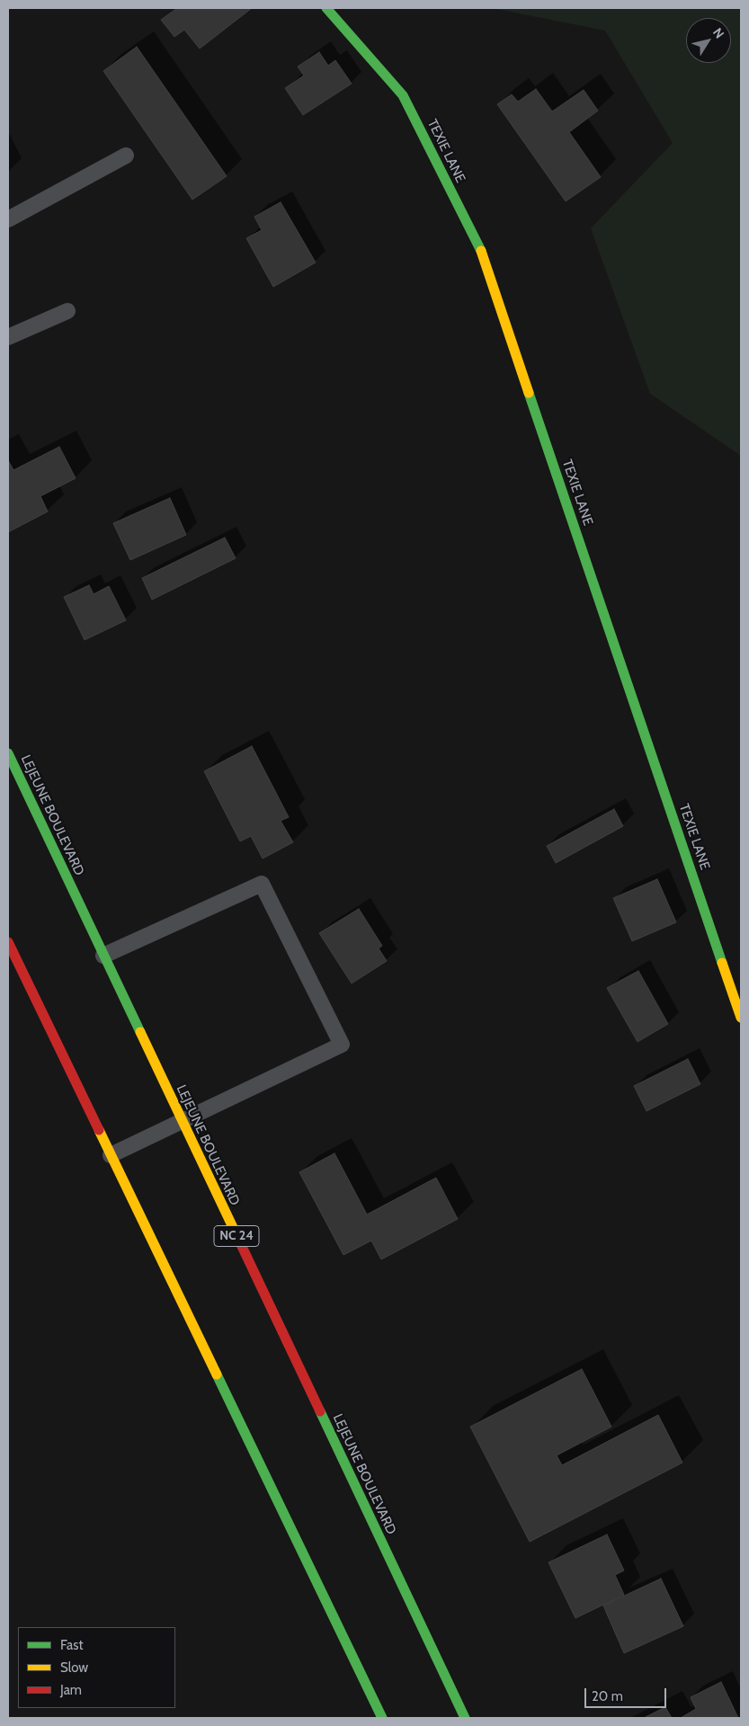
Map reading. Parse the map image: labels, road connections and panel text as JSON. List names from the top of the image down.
{
  "streets": {
    "main road": ["TEXIE LANE", "LEJEUNE BOULEVARD", "NC 24"]
  },
  "legend": ["Fast", "Slow", "Jam"],
  "scale_bar": "20 m",
  "north": "top right"
}
